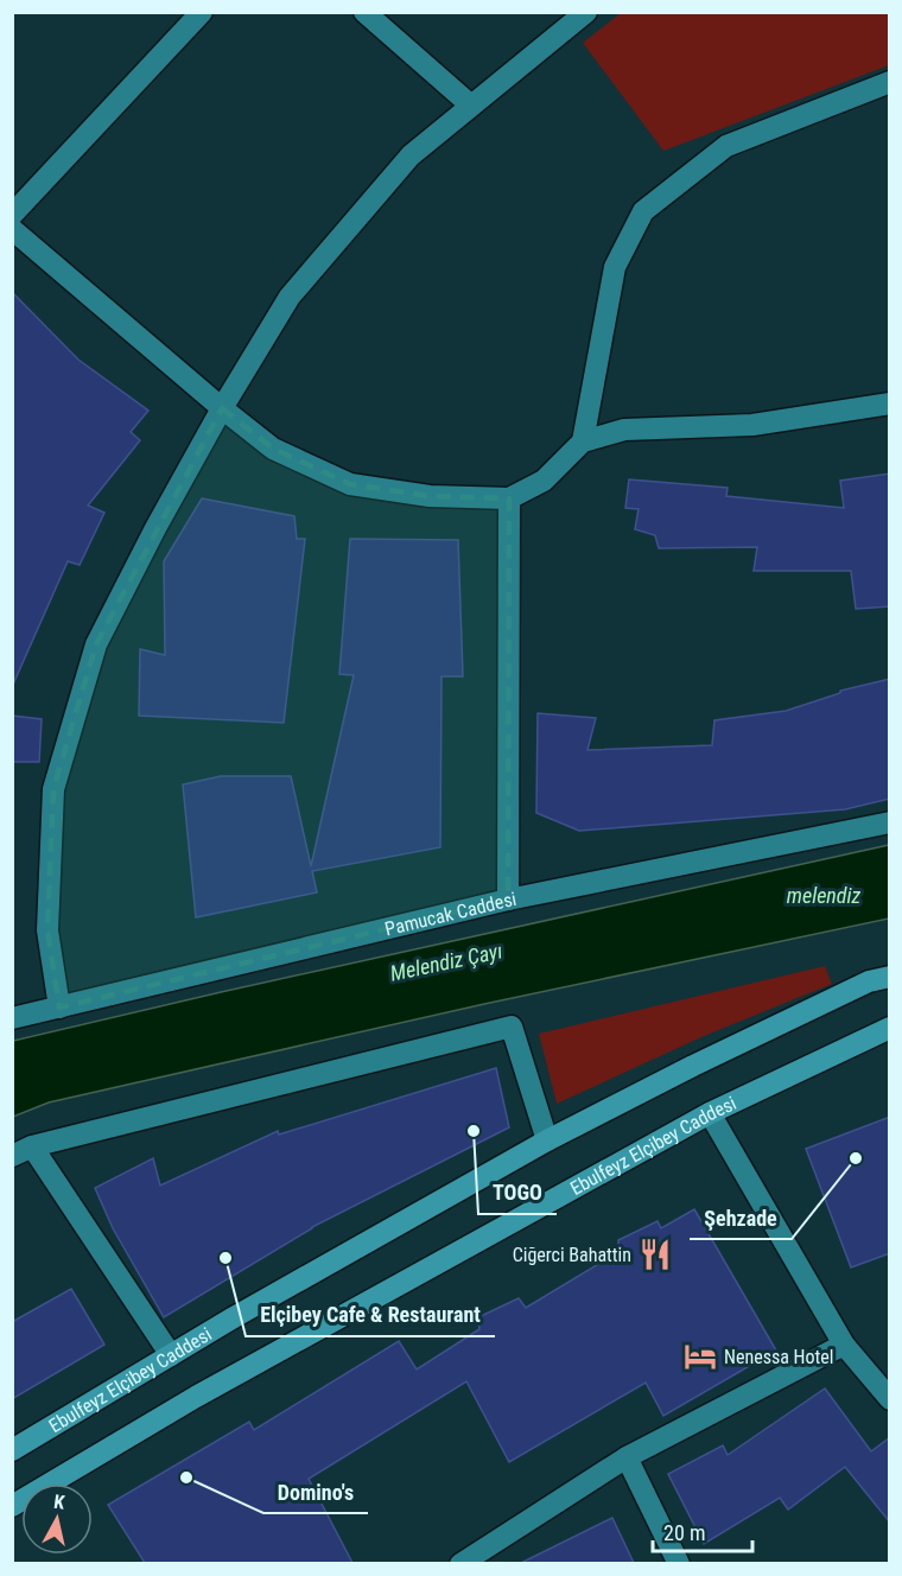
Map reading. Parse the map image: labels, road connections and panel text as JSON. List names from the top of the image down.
{
  "streets": {
    "main road": ["Ebulfeyz Elçibey Caddesi"],
    "street": ["Pamucak Caddesi"]
  },
  "water": ["melendiz", "Melendiz Çayı"],
  "places": {
    "other": [
      "TOGO",
      "Şehzade",
      "Elçibey Cafe & Restaurant",
      "Domino's"
    ],
    "restaurant": ["Ciğerci Bahattin"],
    "hotel": ["Nenessa Hotel"]
  },
  "scale_bar": "20 m",
  "north": "top"
}
